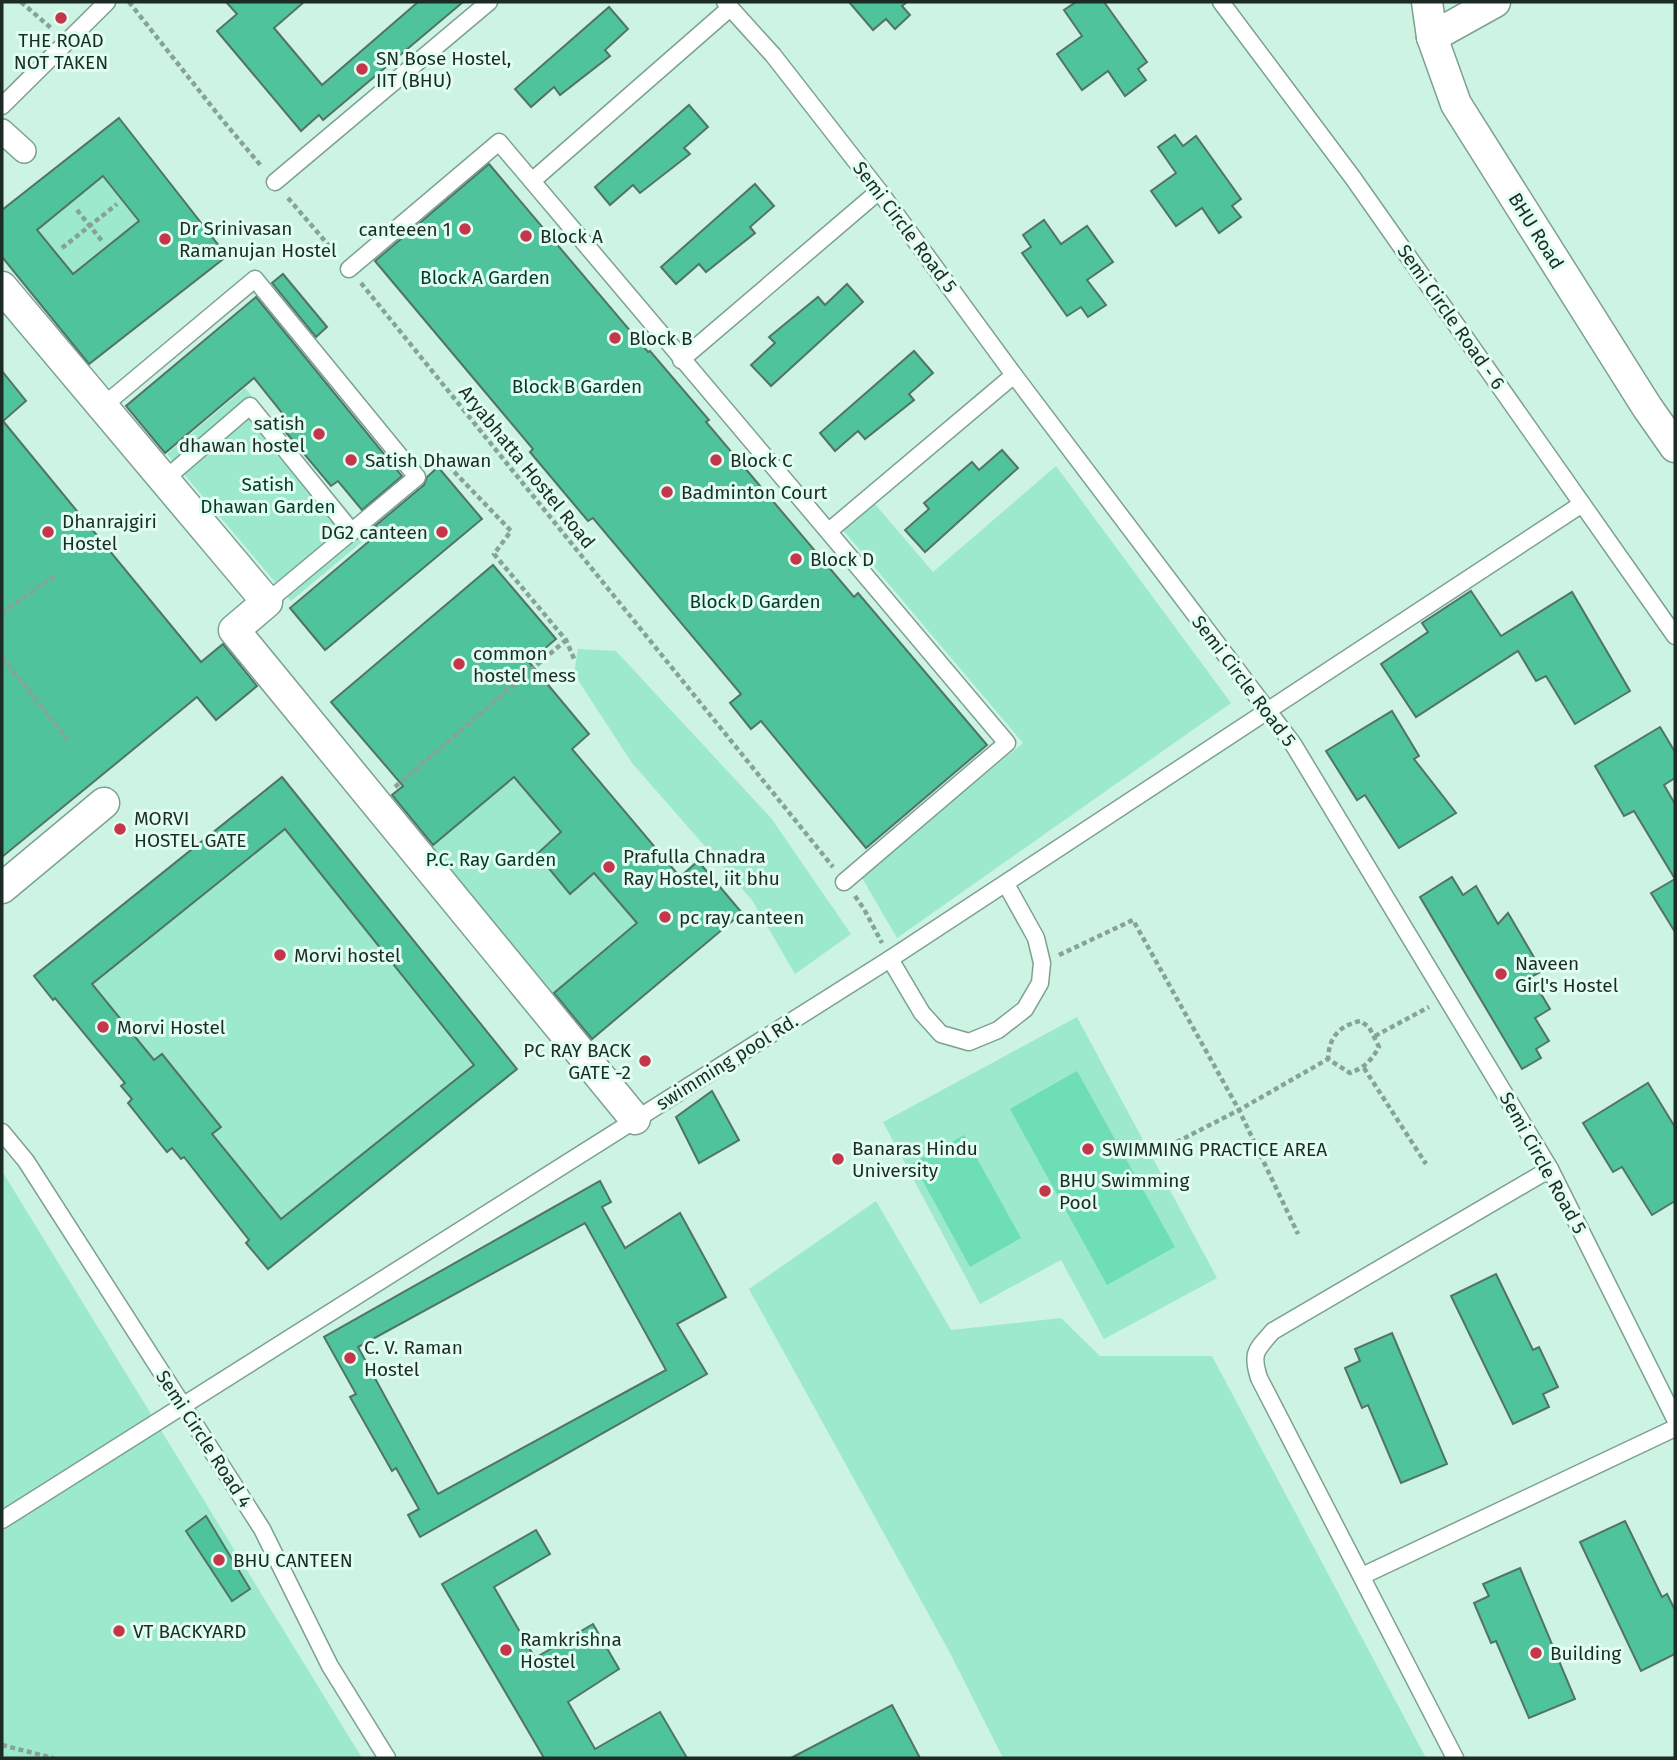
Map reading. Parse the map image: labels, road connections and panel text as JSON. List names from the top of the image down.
{
  "streets": {
    "street": ["BHU Road"],
    "lane": [
      "Semi Circle Road 5",
      "Semi Circle Road - 6",
      "swimming pool Rd.",
      "Semi Circle Road 4"
    ],
    "path": ["Aryabhatta Hostel Road"]
  },
  "crossings": [
    ["Semi Circle Road 5", "swimming pool Rd."],
    ["Semi Circle Road - 6", "swimming pool Rd."],
    ["Aryabhatta Hostel Road", "swimming pool Rd."],
    ["swimming pool Rd.", "Semi Circle Road 4"]
  ],
  "parks": [
    "Block A Garden",
    "Block B Garden",
    "Satish Dhawan Garden",
    "Block D Garden",
    "P.C. Ray Garden"
  ],
  "places": [
    "THE ROAD NOT TAKEN",
    "SN Bose Hostel, IIT (BHU)",
    "canteeen 1",
    "Block A",
    "Dr Srinivasan Ramanujan Hostel",
    "Block B",
    "satish dhawan hostel",
    "Satish Dhawan",
    "Block C",
    "Badminton Court",
    "Dhanrajgiri Hostel",
    "DG2 canteen",
    "Block D",
    "common hostel mess",
    "MORVI HOSTEL GATE",
    "Prafulla Chnadra Ray Hostel, iit bhu",
    "pc ray canteen",
    "Morvi hostel",
    "Naveen Girl's Hostel",
    "Morvi Hostel",
    "PC RAY BACK GATE -2",
    "SWIMMING PRACTICE AREA",
    "Banaras Hindu University",
    "BHU Swimming Pool",
    "C. V. Raman Hostel",
    "BHU CANTEEN",
    "VT BACKYARD",
    "Ramkrishna Hostel",
    "Building"
  ]
}
